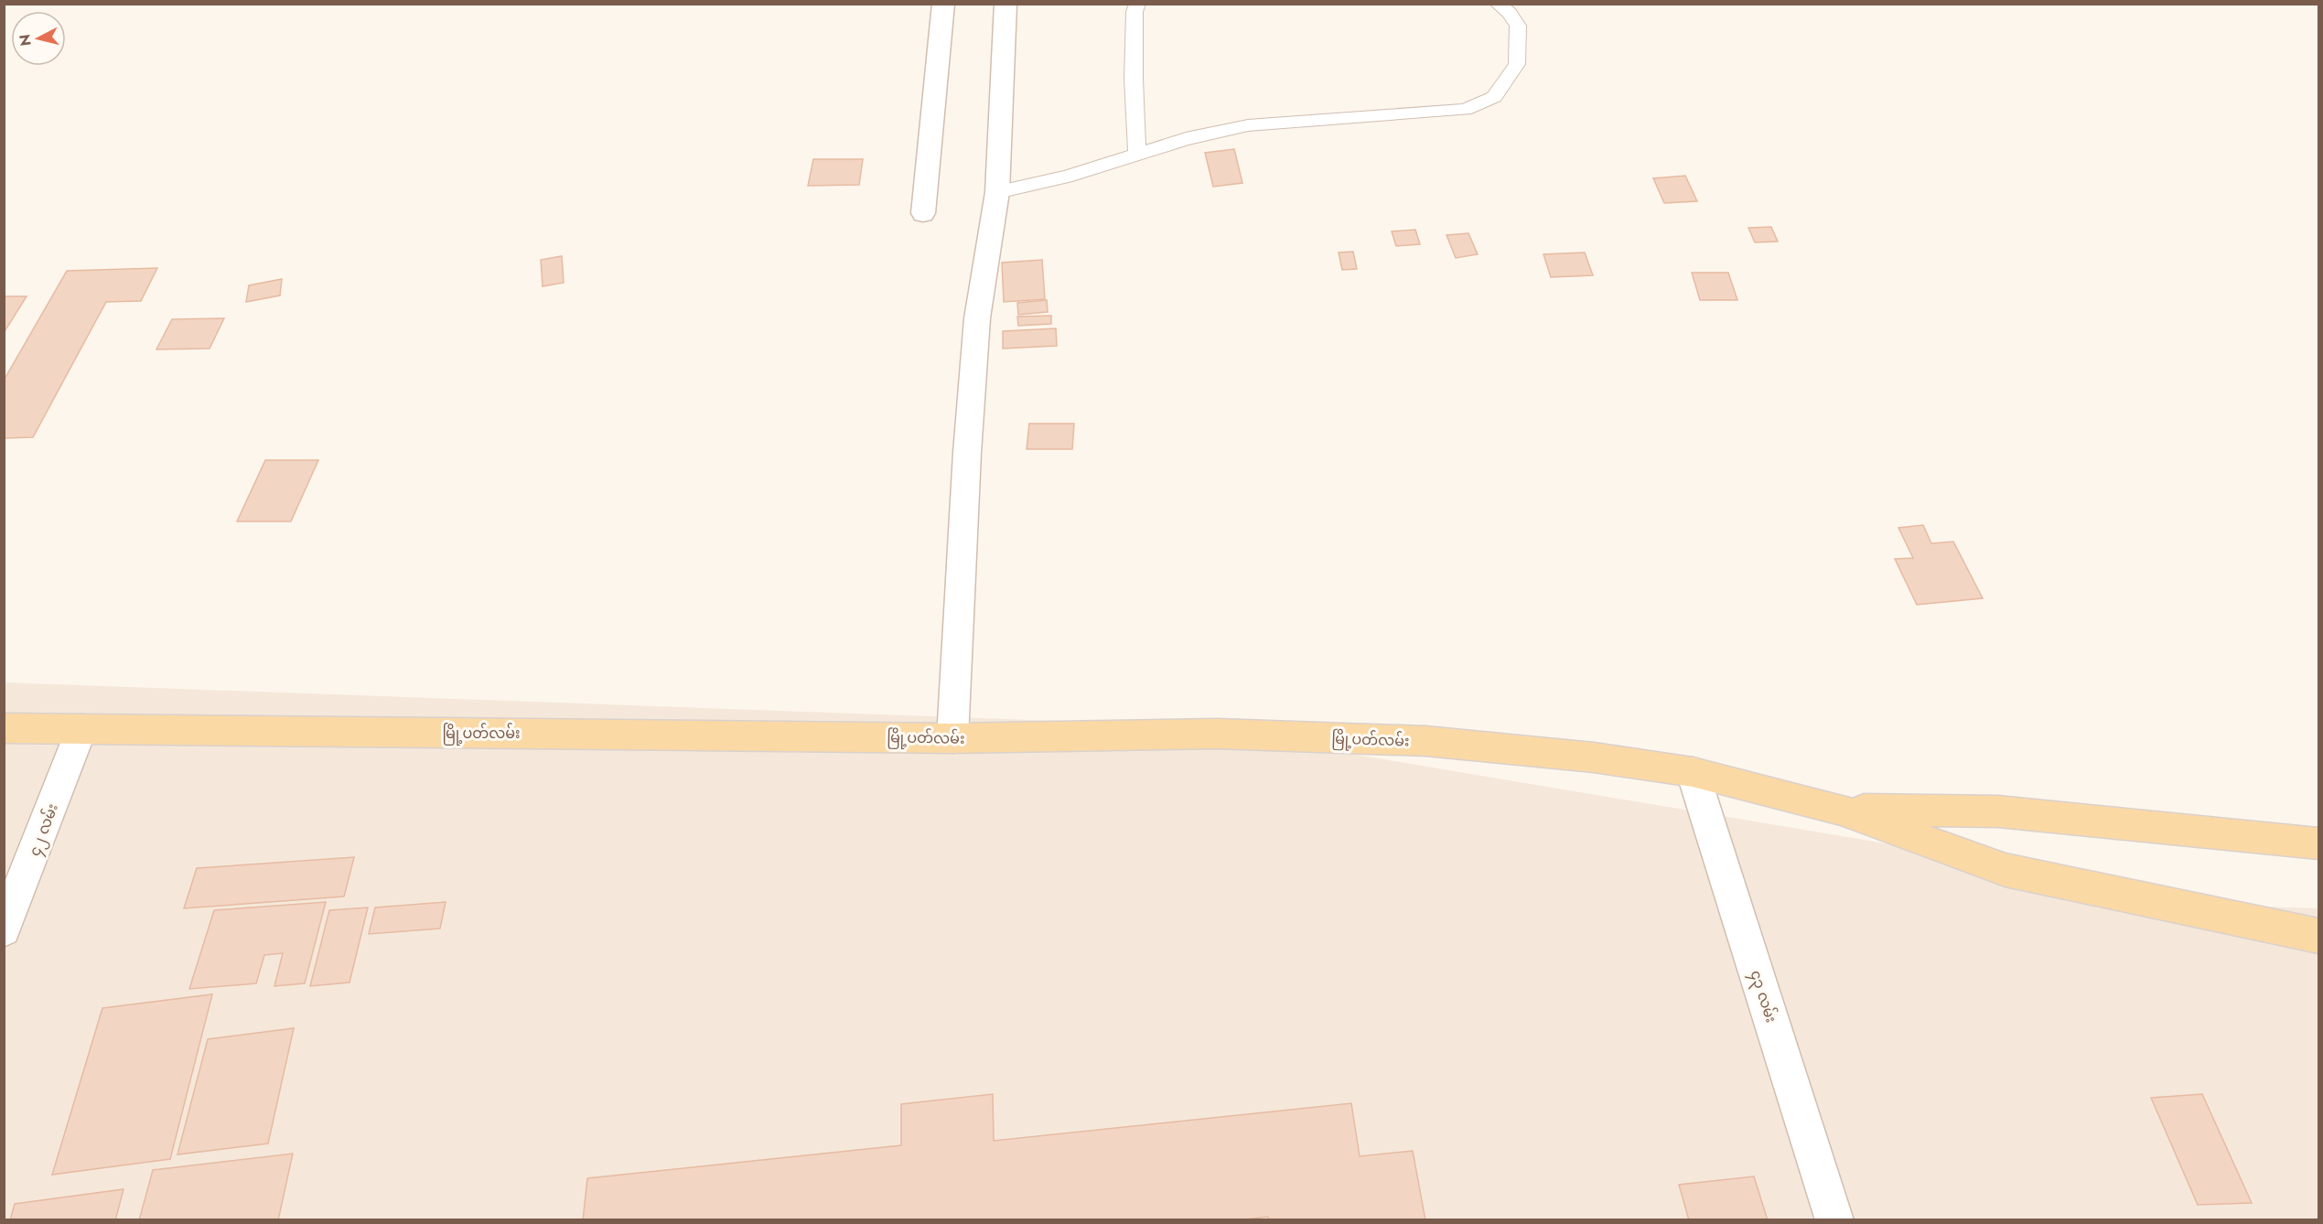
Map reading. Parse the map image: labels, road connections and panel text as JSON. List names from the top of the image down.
{
  "streets": {
    "main road": ["မြို့ပတ်လမ်း"],
    "street": ["၄၂ လမ်း", "၄၃ လမ်း"]
  },
  "crossings": [
    ["မြို့ပတ်လမ်း", "၄၂ လမ်း"],
    ["မြို့ပတ်လမ်း", "၄၃ လမ်း"]
  ],
  "north": "left"
}
